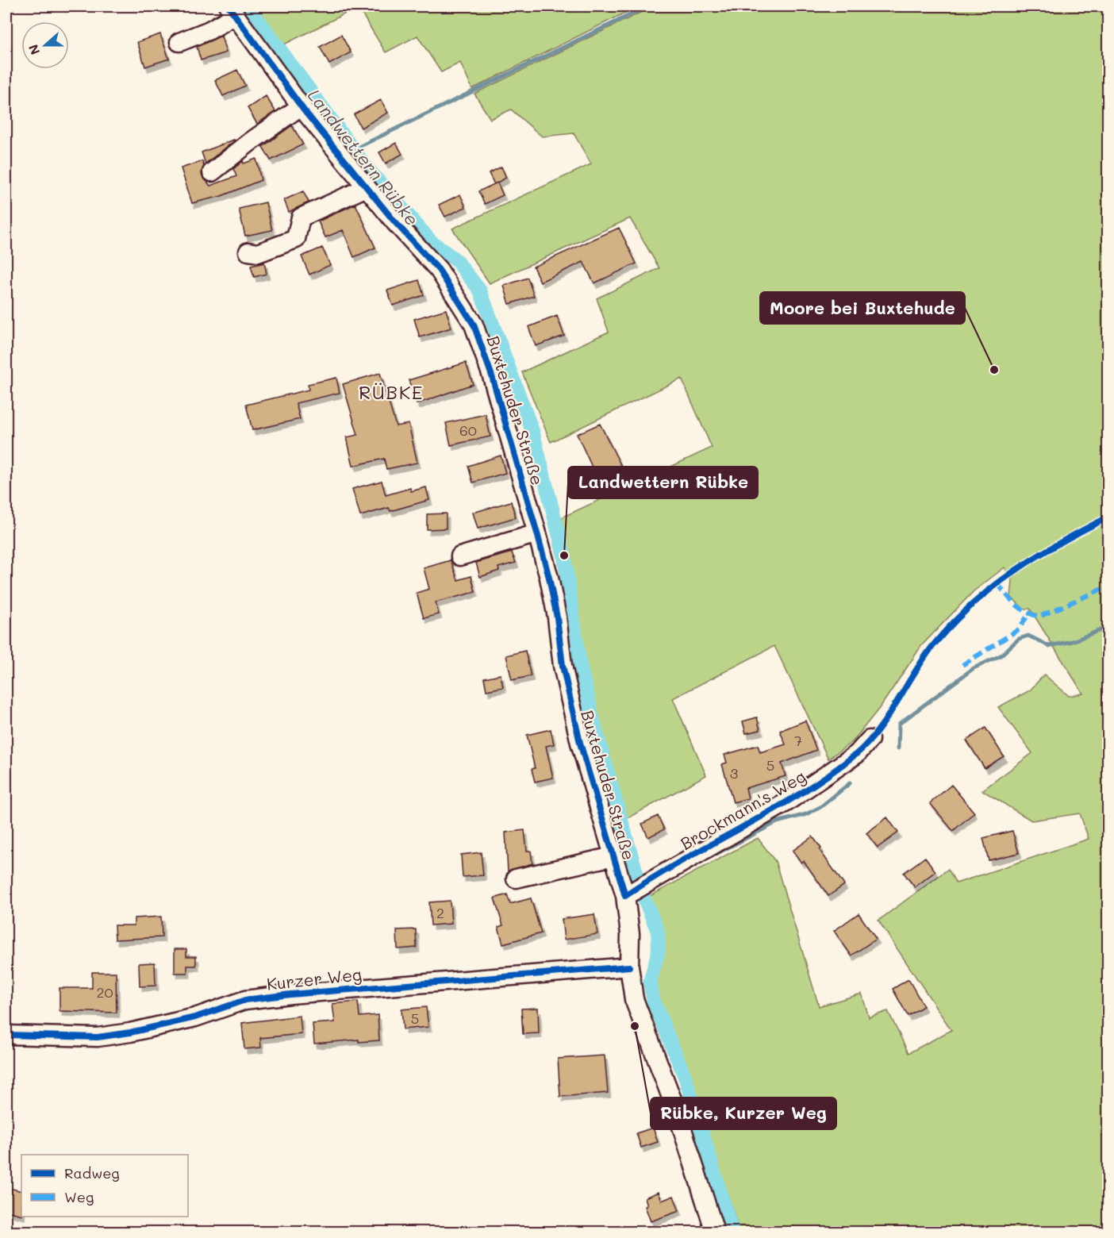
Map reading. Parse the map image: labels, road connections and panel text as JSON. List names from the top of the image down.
{
  "streets": {
    "street": ["Buxtehuder Straße", "Brockmann's Weg", "Kurzer Weg"]
  },
  "crossings": [
    ["Buxtehuder Straße", "Brockmann's Weg"],
    ["Buxtehuder Straße", "Kurzer Weg"]
  ],
  "districts": ["RÜBKE"],
  "water": ["Landwettern Rübke"],
  "places": ["Moore bei Buxtehude", "Landwettern Rübke", "Rübke, Kurzer Weg"],
  "house_numbers": [
    "60",
    "7",
    "5",
    "3",
    "2",
    "20",
    "5"
  ],
  "legend": ["Radweg", "Weg"],
  "north": "left"
}
